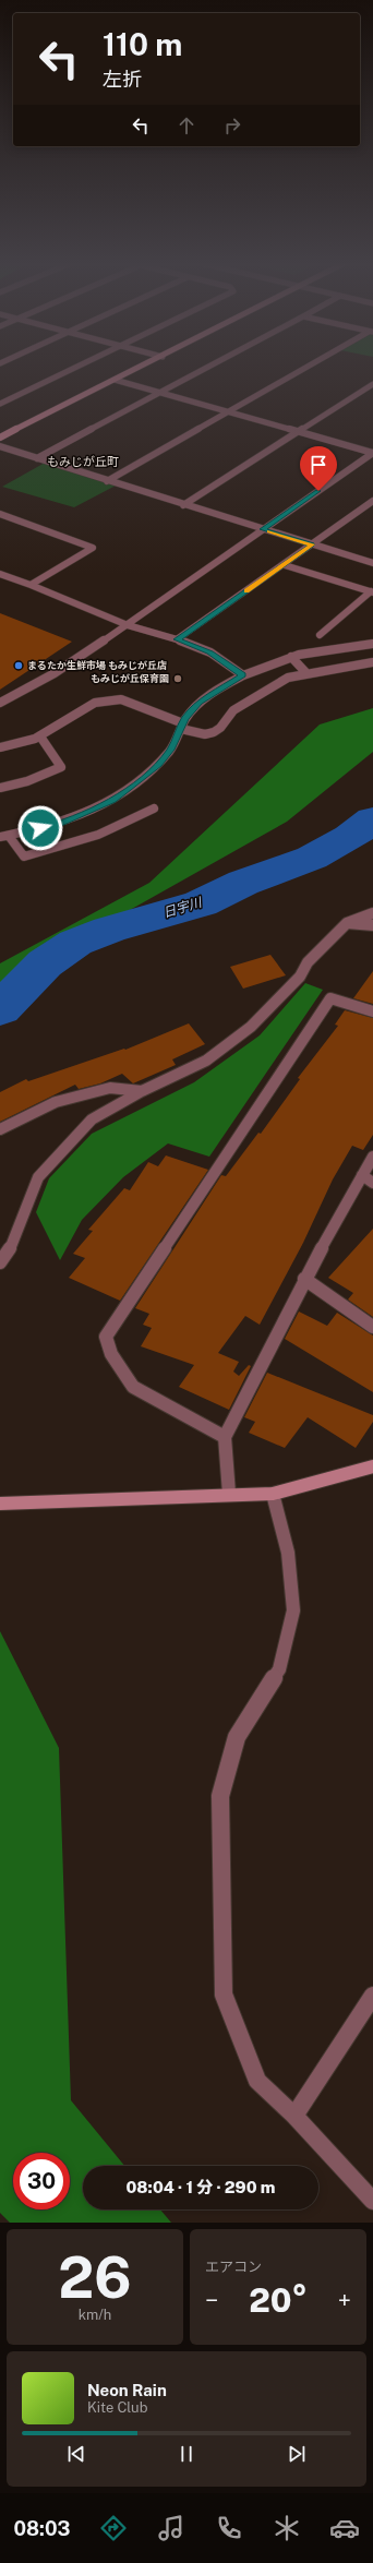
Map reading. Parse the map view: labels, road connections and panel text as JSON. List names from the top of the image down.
{
  "districts": ["もみじが丘町"],
  "water": ["日宇川"],
  "places": ["まるたか生鮮市場 もみじが丘店", "もみじが丘保育園"],
  "page": {
    "turn": ["110 m", "左折"],
    "limit": "30",
    "trip": "08:04 · 1 分 · 290 m",
    "tile": [
      ["26", "km/h"],
      "エアコン"
    ],
    "heat": ["−", "20°", "+"],
    "song": ["Neon Rain", "Kite Club"],
    "tabs": "08:03"
  }
}
